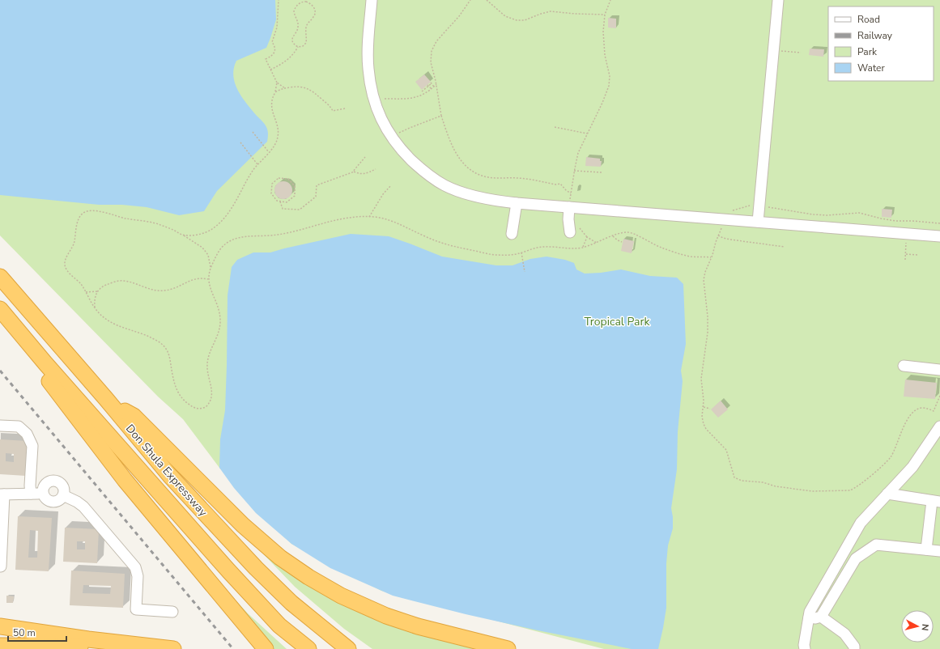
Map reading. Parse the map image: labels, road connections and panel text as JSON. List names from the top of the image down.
{
  "streets": {
    "highway": ["Don Shula Expressway"]
  },
  "parks": ["Tropical Park"],
  "legend": [
    "Road",
    "Railway",
    "Park",
    "Water"
  ],
  "scale_bar": "50 m",
  "north": "right"
}
